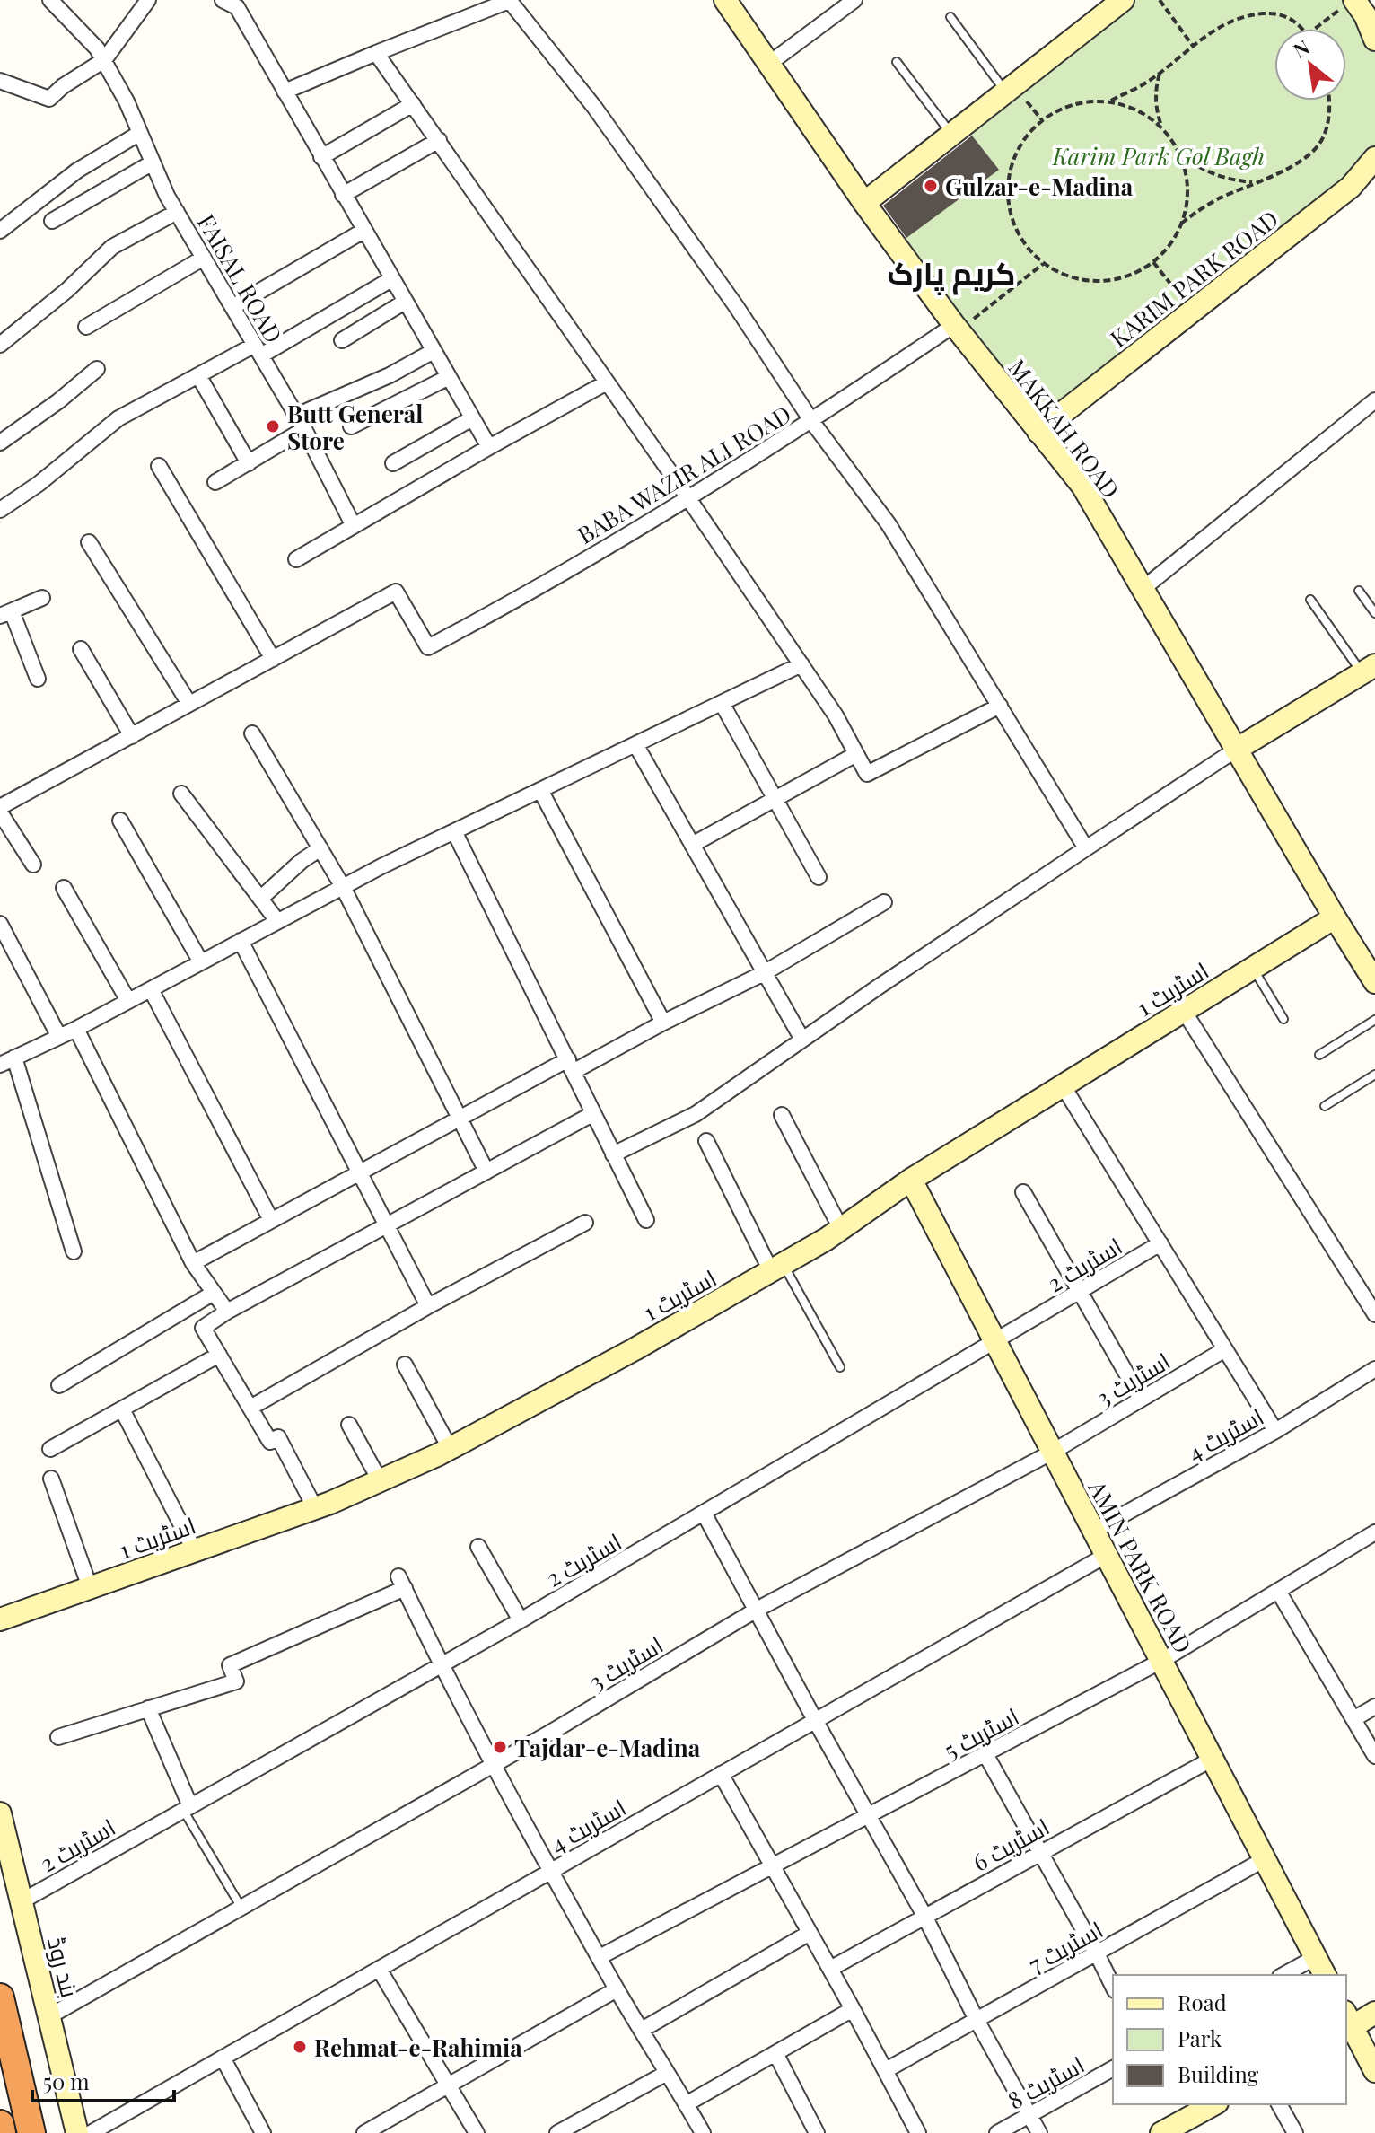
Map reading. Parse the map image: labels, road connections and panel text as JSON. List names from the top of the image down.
{
  "streets": {
    "street": [
      "FAISAL ROAD",
      "KARIM PARK ROAD",
      "MAKKAH ROAD",
      "BABA WAZIR ALI ROAD",
      "اسٹریٹ 1",
      "اسٹریٹ 2",
      "اسٹریٹ 3",
      "اسٹریٹ 4",
      "AMIN PARK ROAD",
      "اسٹریٹ 5",
      "اسٹریٹ 6",
      "اسٹریٹ 7",
      "بند روڈ",
      "اسٹریٹ 8"
    ]
  },
  "crossings": [
    ["KARIM PARK ROAD", "MAKKAH ROAD"],
    ["MAKKAH ROAD", "BABA WAZIR ALI ROAD"],
    ["MAKKAH ROAD", "اسٹریٹ 1"],
    ["اسٹریٹ 1", "AMIN PARK ROAD"],
    ["اسٹریٹ 2", "AMIN PARK ROAD"],
    ["اسٹریٹ 2", "بند روڈ"],
    ["اسٹریٹ 3", "AMIN PARK ROAD"],
    ["اسٹریٹ 3", "بند روڈ"],
    ["اسٹریٹ 4", "AMIN PARK ROAD"],
    ["AMIN PARK ROAD", "اسٹریٹ 5"],
    ["AMIN PARK ROAD", "اسٹریٹ 6"],
    ["AMIN PARK ROAD", "اسٹریٹ 7"]
  ],
  "districts": ["کریم پارک"],
  "parks": ["Karim Park Gol Bagh"],
  "places": [
    "Gulzar-e-Madina",
    "Butt General Store",
    "Tajdar-e-Madina",
    "Rehmat-e-Rahimia"
  ],
  "legend": ["Road", "Park", "Building"],
  "scale_bar": "50 m",
  "north": "top left"
}
